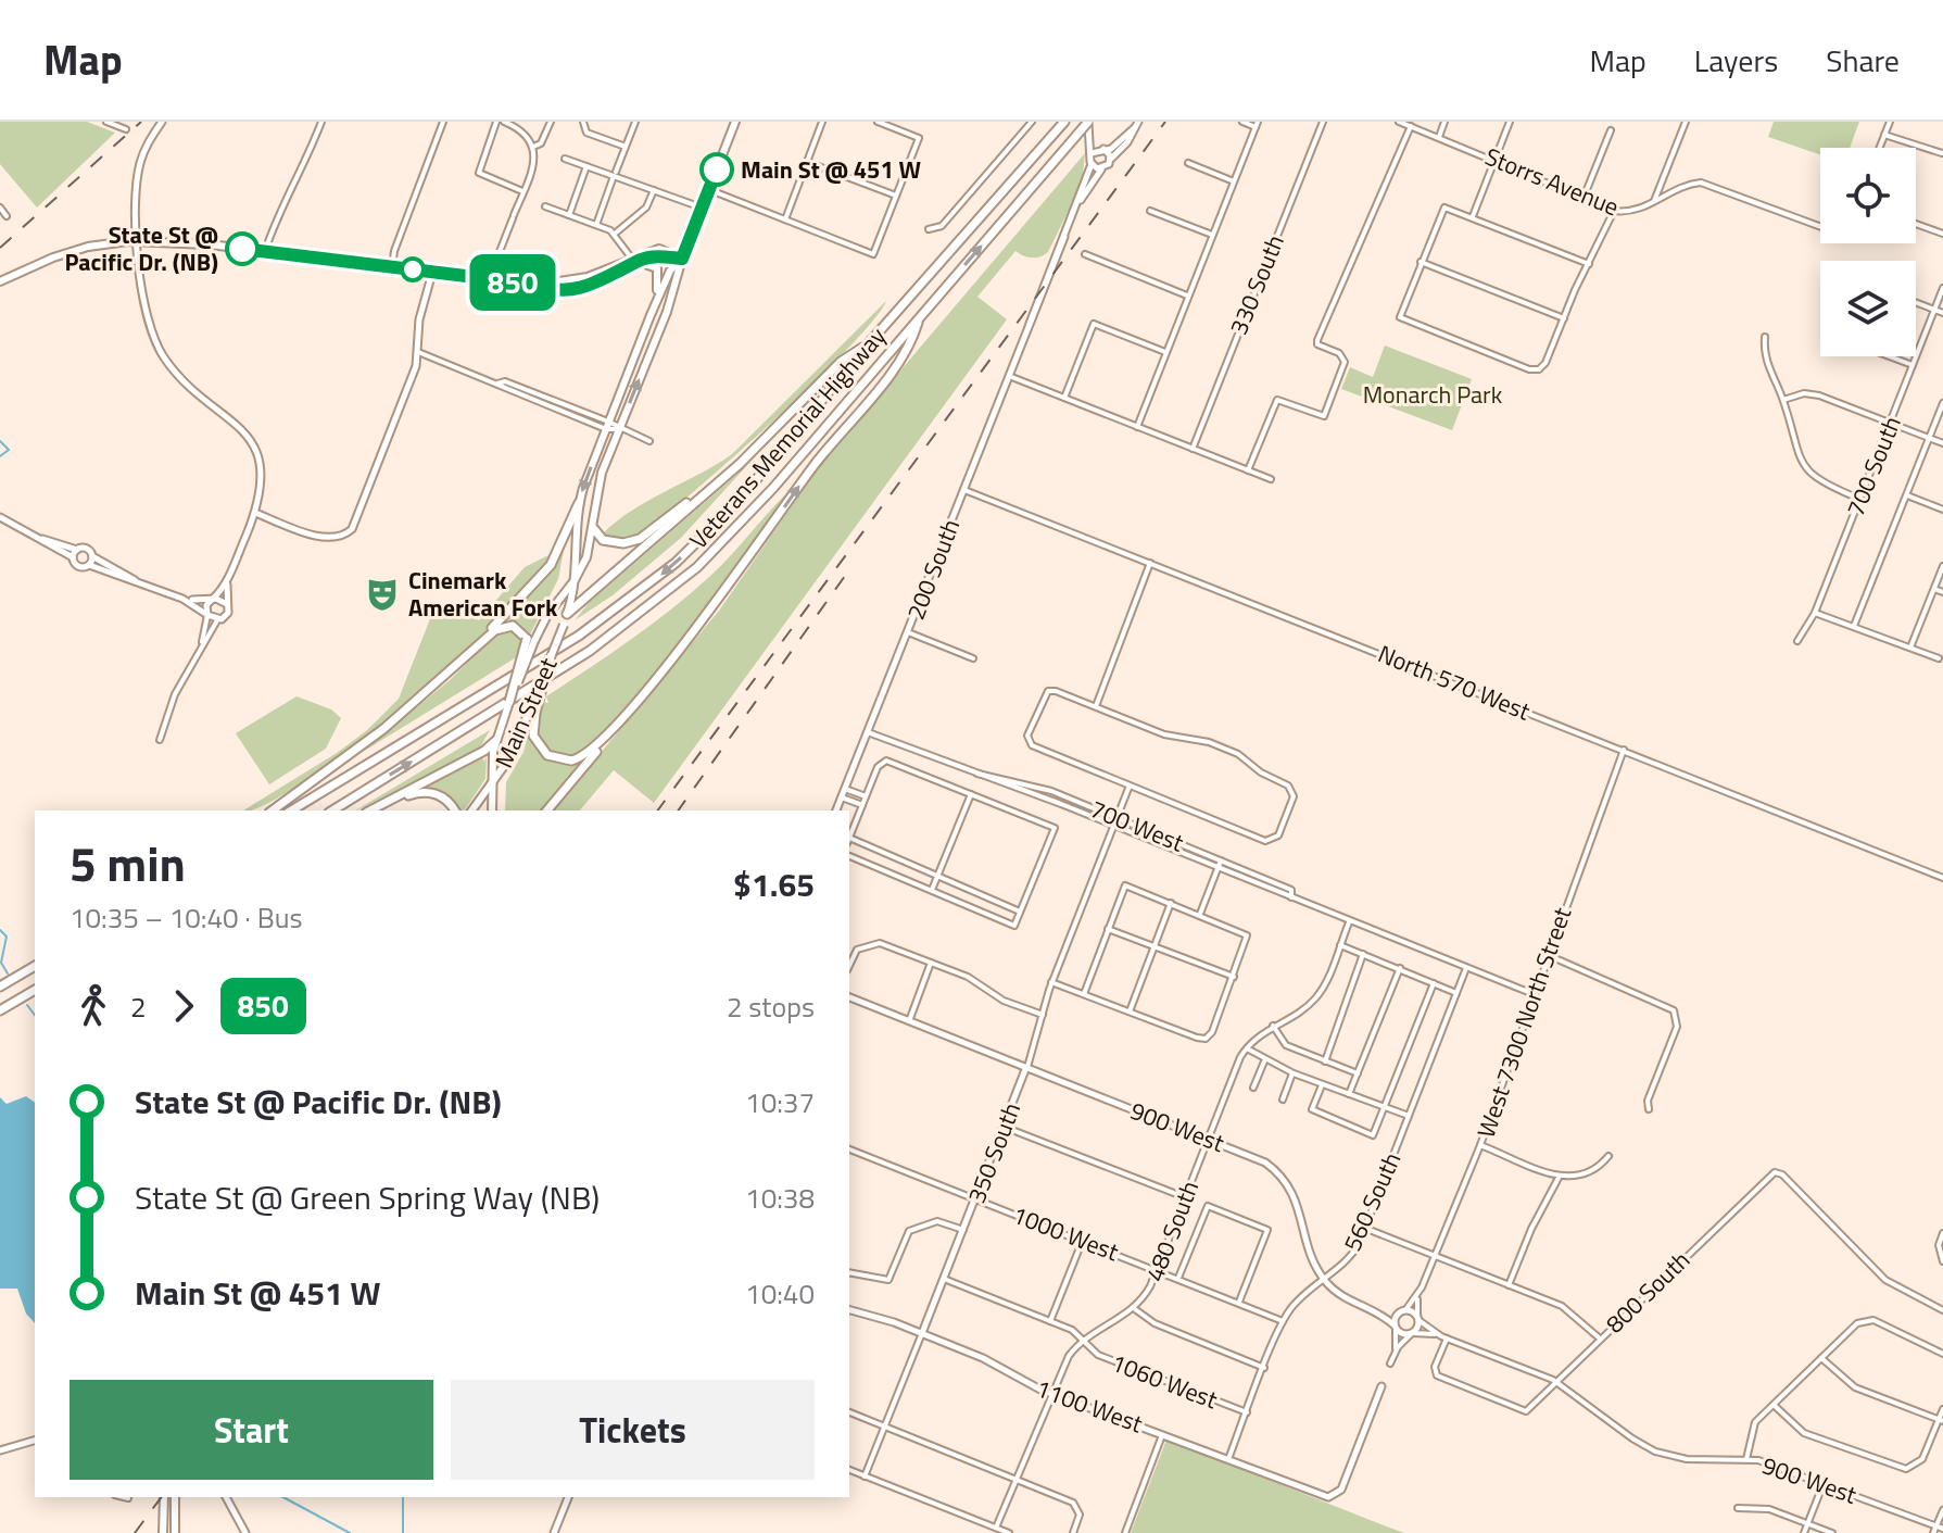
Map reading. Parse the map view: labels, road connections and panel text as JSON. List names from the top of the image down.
{
  "streets": {
    "highway": ["Veterans Memorial Highway"],
    "main road": ["Main Street"],
    "street": [
      "Storrs Avenue",
      "330 South",
      "700 South",
      "200 South",
      "North 570 West",
      "700 West",
      "West 7300 North Street",
      "900 West",
      "350 South",
      "560 South",
      "480 South",
      "1000 West",
      "800 South",
      "1060 West",
      "1100 West"
    ]
  },
  "crossings": [
    ["200 South", "North 570 West"],
    ["200 South", "700 West"],
    ["North 570 West", "West 7300 North Street"],
    ["700 West", "West 7300 North Street"],
    ["700 West", "350 South"],
    ["700 West", "560 South"],
    ["700 West", "480 South"],
    ["West 7300 North Street", "900 West"],
    ["900 West", "350 South"],
    ["900 West", "560 South"],
    ["900 West", "480 South"],
    ["900 West", "800 South"],
    ["350 South", "1000 West"],
    ["350 South", "1060 West"],
    ["350 South", "1100 West"],
    ["560 South", "1000 West"],
    ["560 South", "1060 West"],
    ["560 South", "1100 West"],
    ["480 South", "1000 West"],
    ["480 South", "1060 West"],
    ["480 South", "1100 West"]
  ],
  "parks": ["Monarch Park"],
  "places": {
    "other": ["Main St @ 451 W", "State St @ Pacific Dr. (NB)"],
    "theatre": ["Cinemark American Fork"]
  },
  "lines": ["bus line 850"],
  "page": {
    "header": "Map",
    "nav": ["Map", "Layers", "Share"],
    "on_map": "850",
    "heading": ["5 min", "10:35 – 10:40 · Bus", "$1.65"],
    "legs": ["2", "850", "2 stops"],
    "list": [
      {
        "name": "State St @ Pacific Dr. (NB)",
        "value": "10:37"
      },
      {
        "name": "State St @ Green Spring Way (NB)",
        "value": "10:38"
      },
      {
        "name": "Main St @ 451 W",
        "value": "10:40"
      }
    ],
    "buttons": ["Start", "Tickets"]
  }
}
